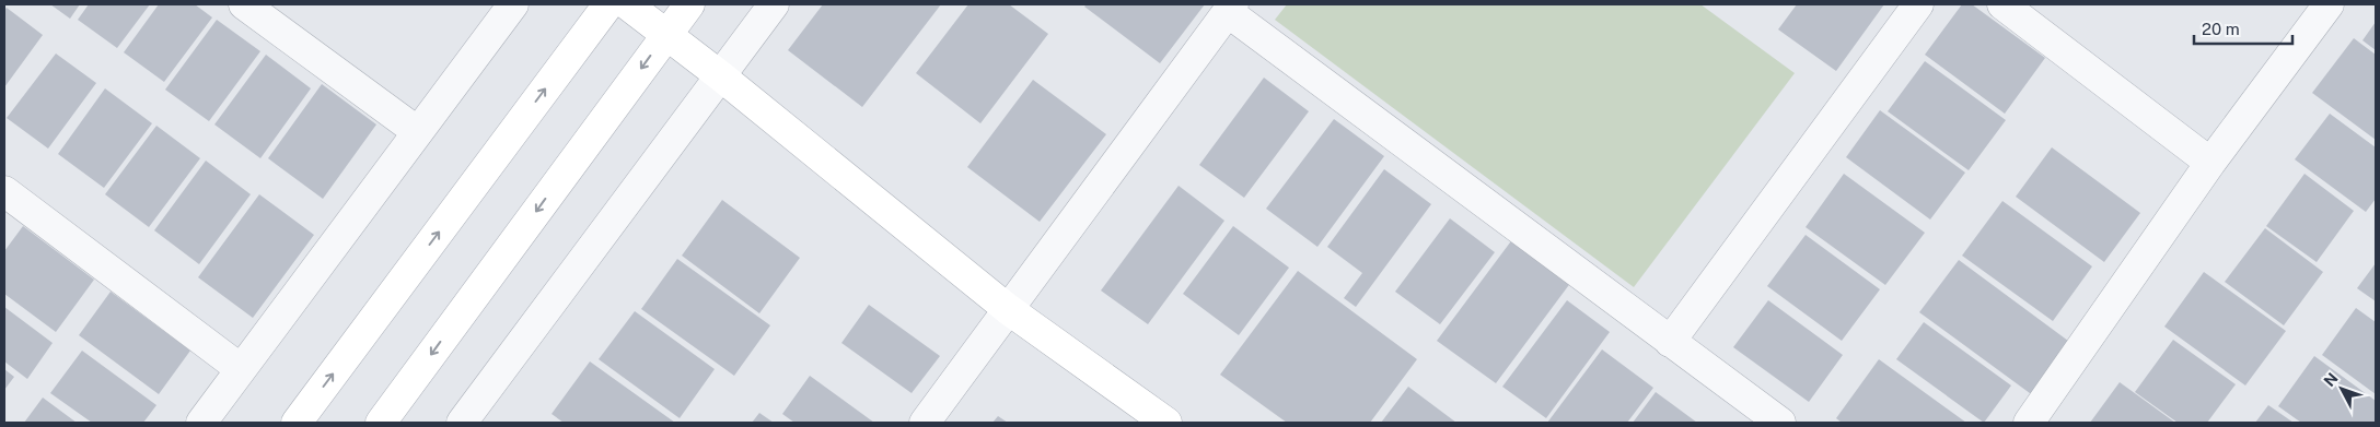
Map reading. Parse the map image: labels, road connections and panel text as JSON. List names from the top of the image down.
{
  "scale_bar": "20 m",
  "north": "top left"
}
